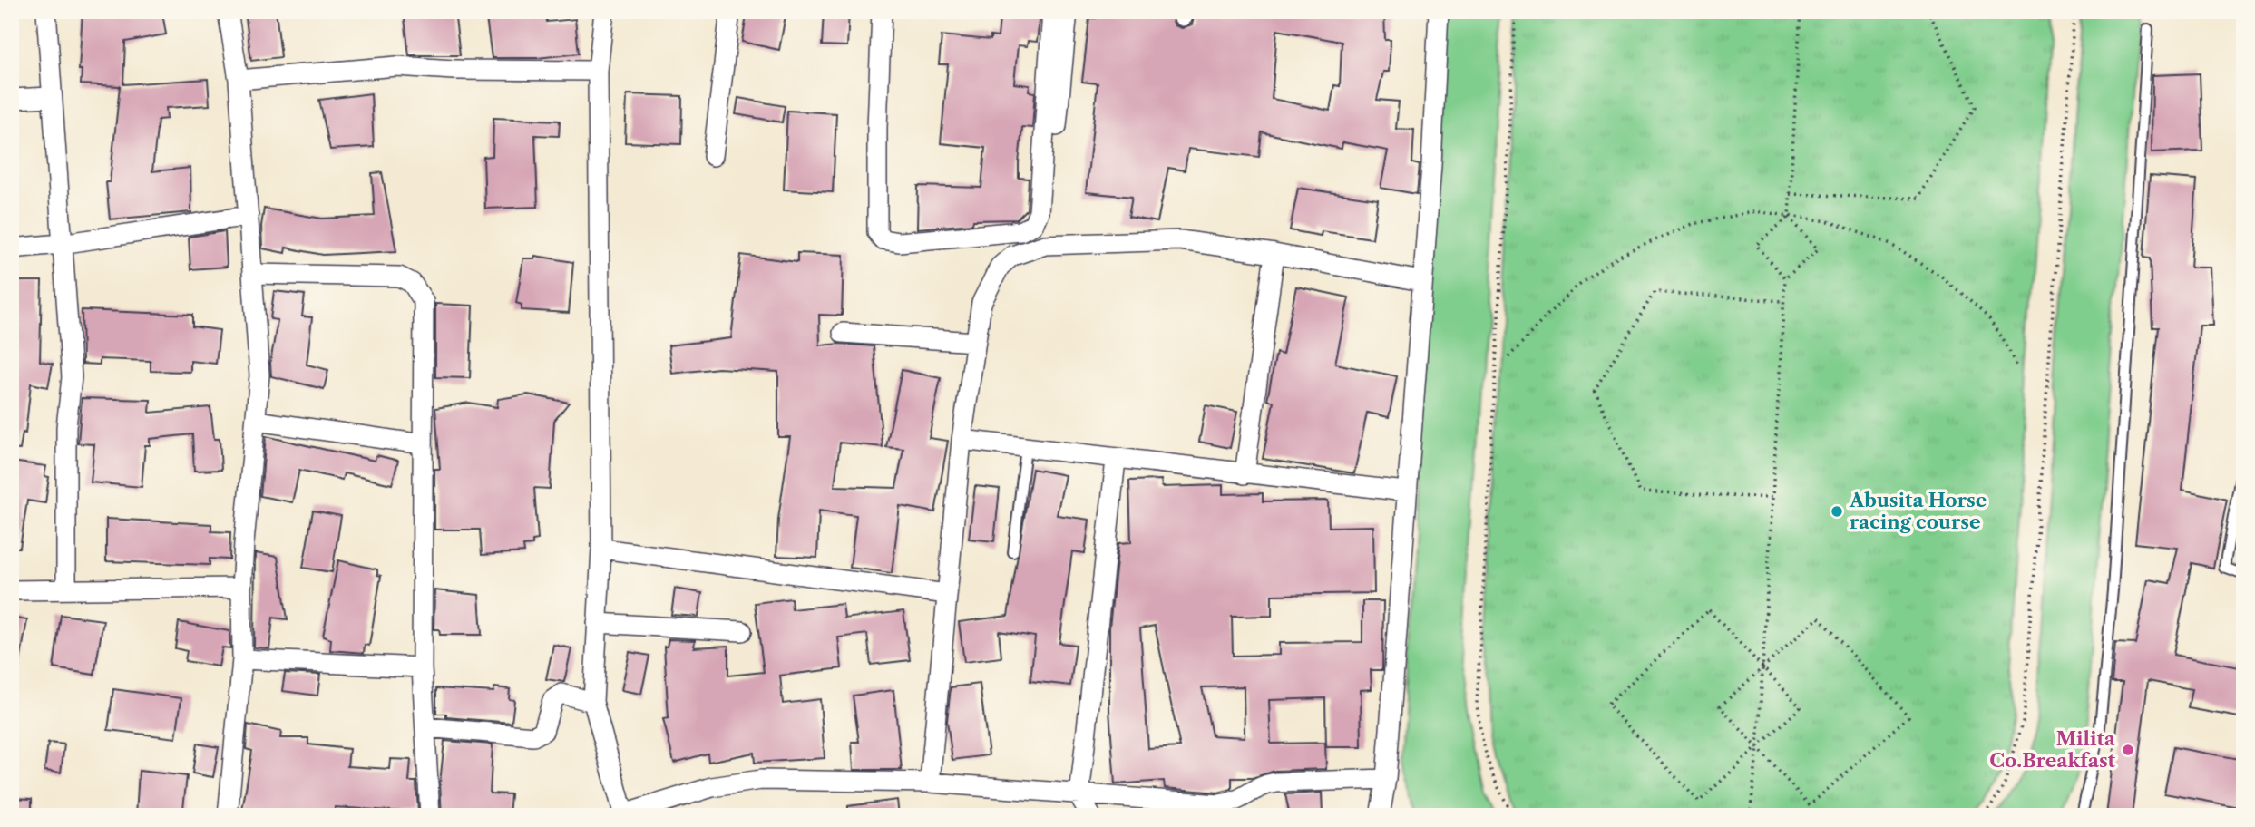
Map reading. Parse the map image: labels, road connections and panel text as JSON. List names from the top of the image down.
{
  "places": ["Abusita Horse racing course", "Milita Co.Breakfast"]
}
